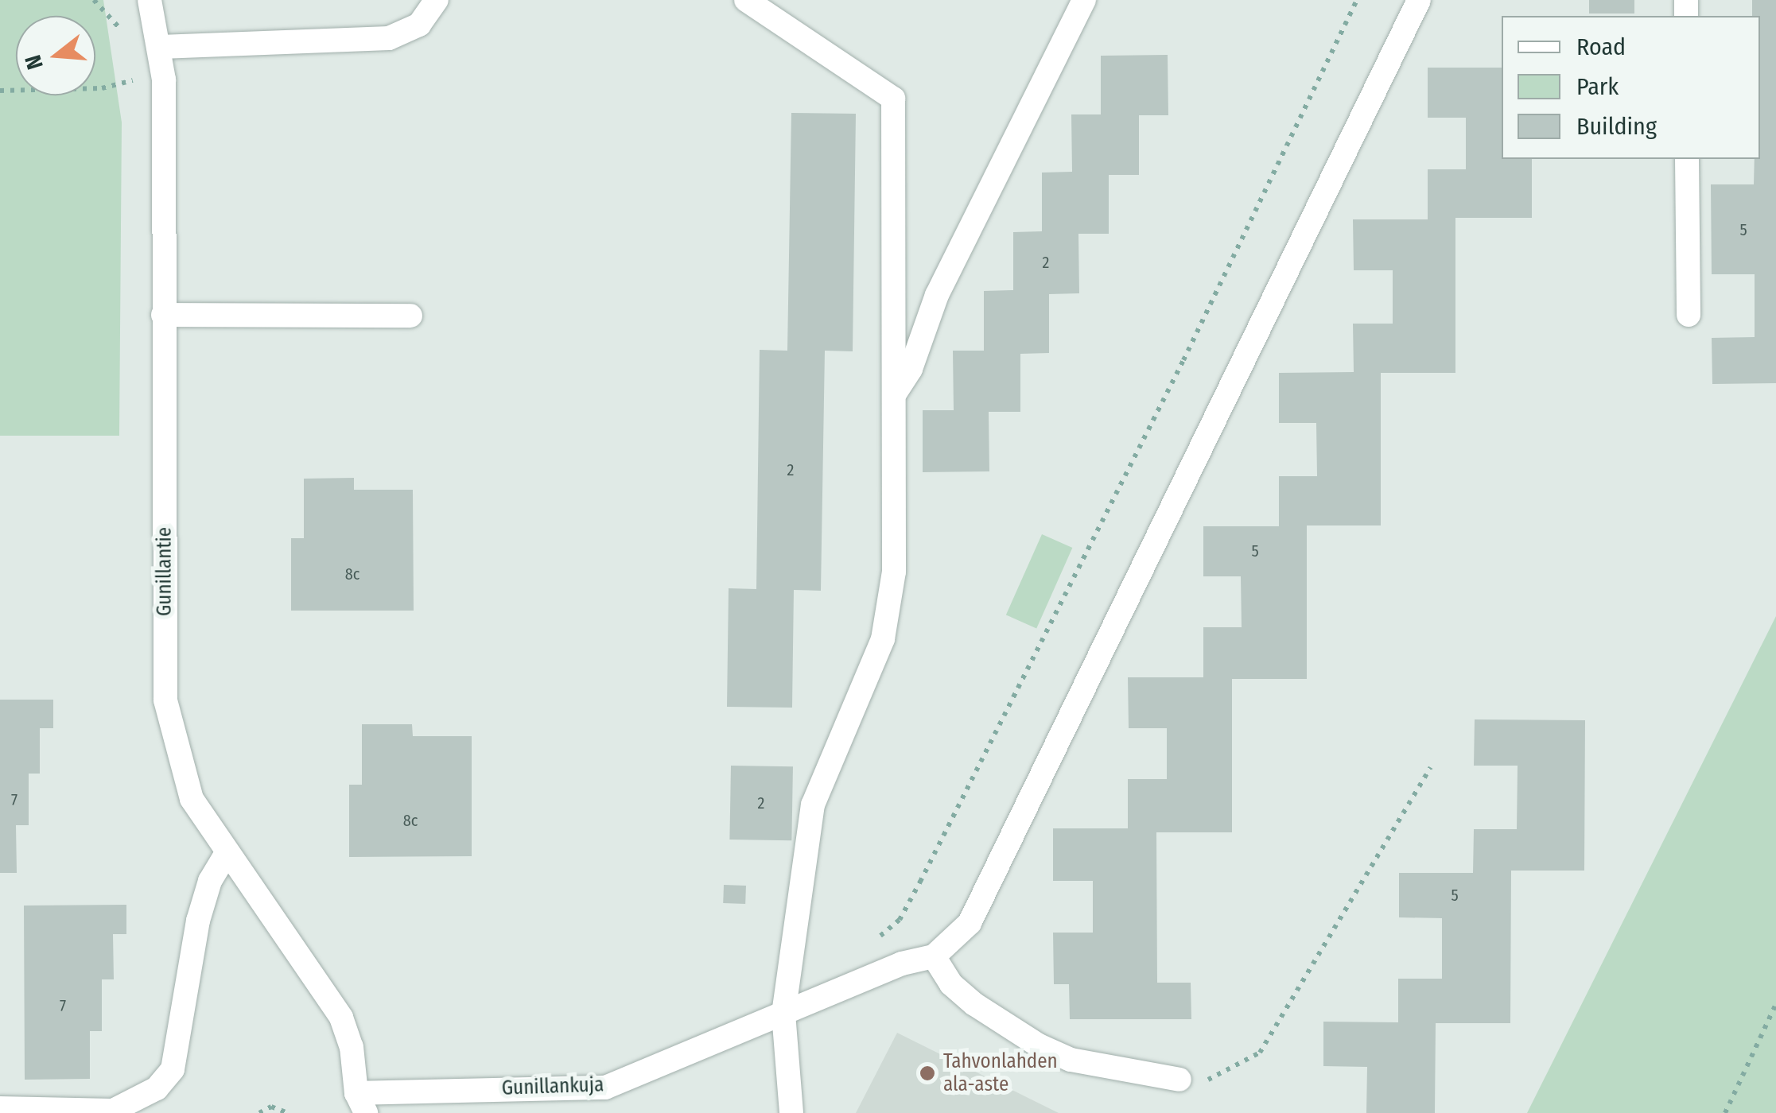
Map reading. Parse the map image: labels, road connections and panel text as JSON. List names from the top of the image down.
{
  "streets": {
    "street": ["Gunillantie", "Gunillankuja"]
  },
  "crossings": [
    ["Gunillantie", "Gunillankuja"]
  ],
  "places": ["Tahvonlahden ala-aste"],
  "house_numbers": [
    "5",
    "2",
    "2",
    "5",
    "8c",
    "7",
    "2",
    "8c",
    "5",
    "7"
  ],
  "legend": ["Road", "Park", "Building"],
  "north": "left"
}
